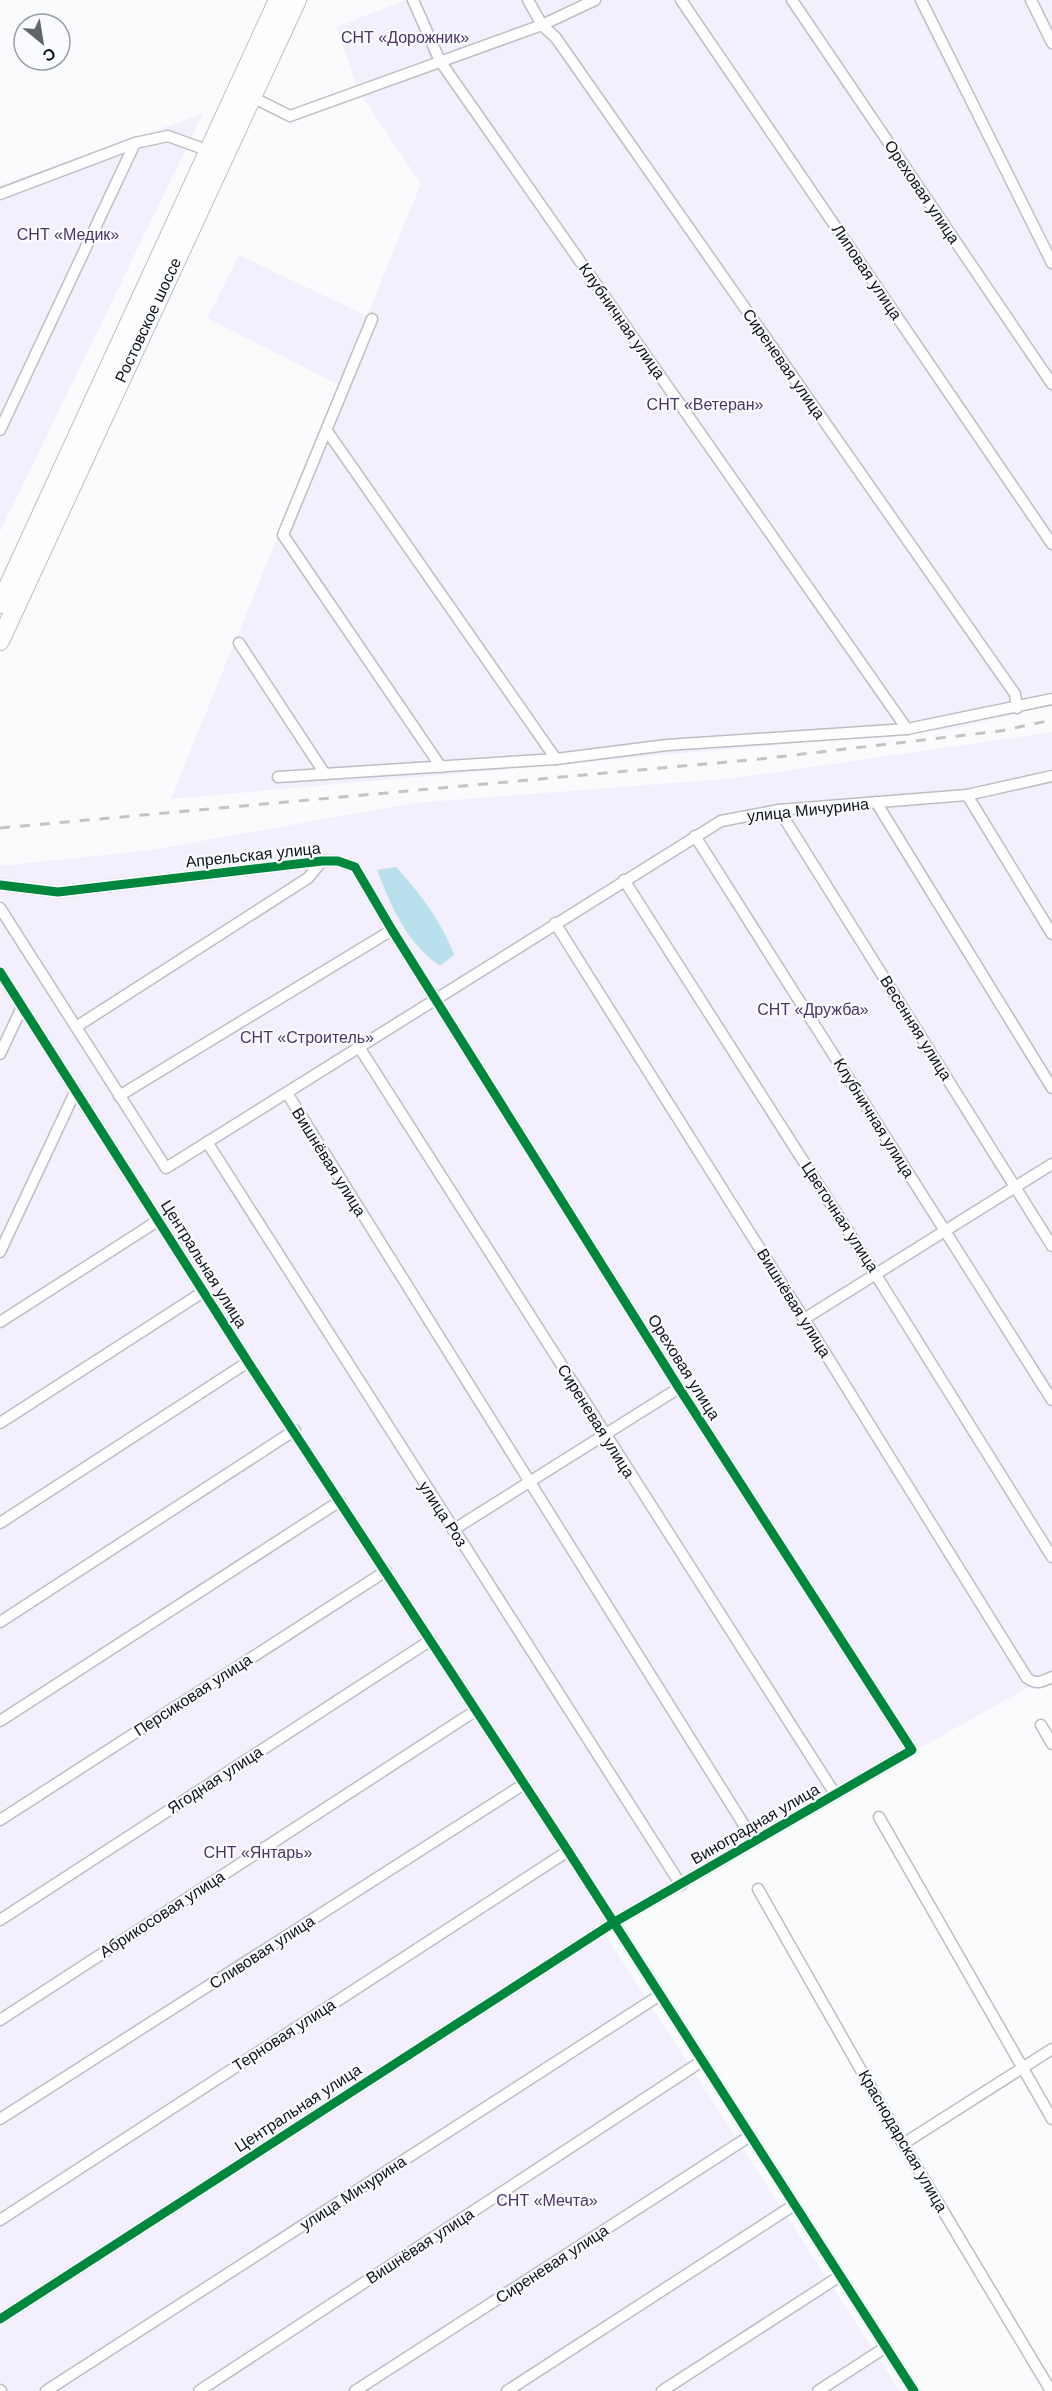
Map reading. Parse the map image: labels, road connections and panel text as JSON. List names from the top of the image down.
{
  "streets": {
    "highway": ["Ростовское шоссе"],
    "street": [
      "Ореховая улица",
      "Липовая улица",
      "Клубничная улица",
      "Сиреневая улица",
      "улица Мичурина",
      "Апрельская улица",
      "Весенняя улица",
      "Вишнёвая улица",
      "Цветочная улица",
      "Центральная улица",
      "улица Роз",
      "Персиковая улица",
      "Ягодная улица",
      "Виноградная улица",
      "Абрикосовая улица",
      "Сливовая улица",
      "Терновая улица",
      "Краснодарская улица"
    ]
  },
  "crossings": [
    ["Ореховая улица", "улица Мичурина"],
    ["Ореховая улица", "Апрельская улица"],
    ["Ореховая улица", "Виноградная улица"],
    ["Клубничная улица", "улица Мичурина"],
    ["Сиреневая улица", "улица Мичурина"],
    ["Сиреневая улица", "Центральная улица"],
    ["Сиреневая улица", "Виноградная улица"],
    ["улица Мичурина", "Апрельская улица"],
    ["улица Мичурина", "Весенняя улица"],
    ["улица Мичурина", "Вишнёвая улица"],
    ["улица Мичурина", "Цветочная улица"],
    ["улица Мичурина", "Центральная улица"],
    ["улица Мичурина", "улица Роз"],
    ["Вишнёвая улица", "Центральная улица"],
    ["Вишнёвая улица", "Виноградная улица"],
    ["Центральная улица", "Персиковая улица"],
    ["Центральная улица", "Ягодная улица"],
    ["Центральная улица", "Виноградная улица"],
    ["Центральная улица", "Абрикосовая улица"],
    ["Центральная улица", "Сливовая улица"],
    ["Центральная улица", "Терновая улица"],
    ["улица Роз", "Виноградная улица"]
  ],
  "parks": [
    "СНТ «Дорожник»",
    "СНТ «Медик»",
    "СНТ «Ветеран»",
    "СНТ «Дружба»",
    "СНТ «Строитель»",
    "СНТ «Янтарь»",
    "СНТ «Мечта»"
  ],
  "north": "bottom right"
}
